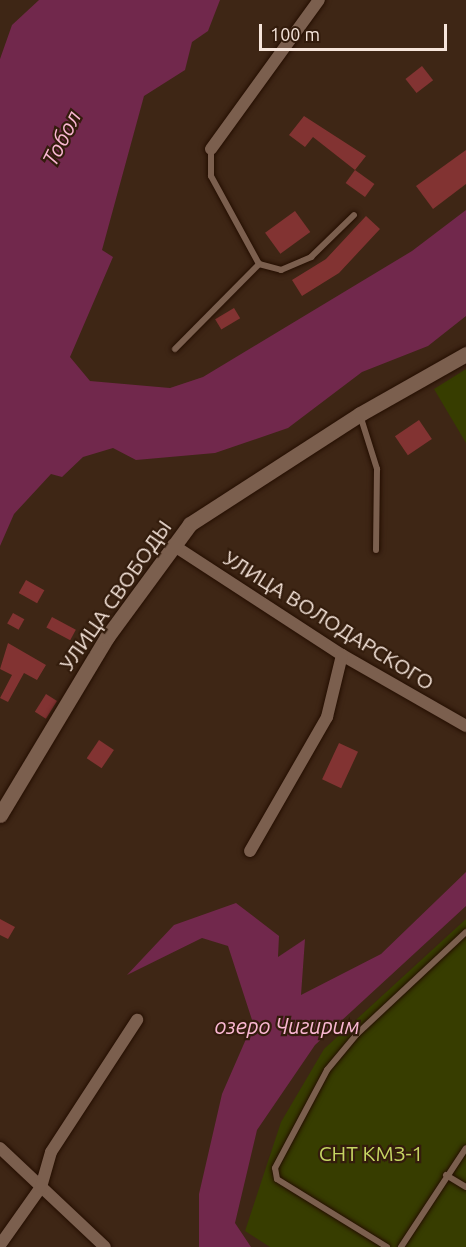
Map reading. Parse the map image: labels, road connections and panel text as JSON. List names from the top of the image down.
{
  "streets": {
    "street": ["УЛИЦА СВОБОДЫ", "УЛИЦА ВОЛОДАРСКОГО"]
  },
  "crossings": [
    ["УЛИЦА СВОБОДЫ", "УЛИЦА ВОЛОДАРСКОГО"]
  ],
  "water": ["Тобол", "озеро Чигирим"],
  "parks": ["СНТ КМЗ-1"],
  "scale_bar": "100 m"
}
